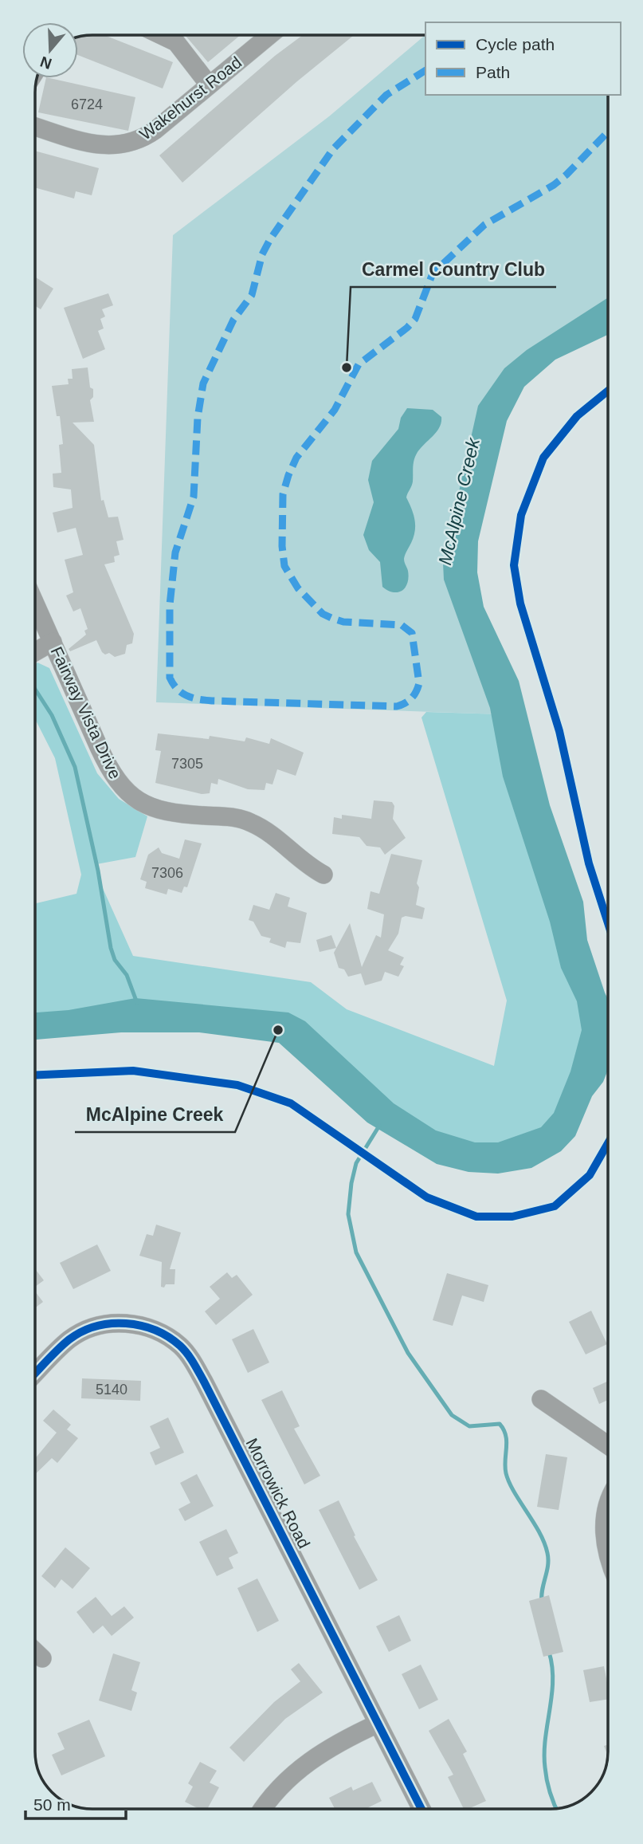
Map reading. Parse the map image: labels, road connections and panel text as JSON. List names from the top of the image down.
{
  "streets": {
    "street": ["Wakehurst Road", "Fairway Vista Drive", "Morrowick Road"]
  },
  "water": ["McAlpine Creek"],
  "places": ["Carmel Country Club", "McAlpine Creek"],
  "house_numbers": [
    "6724",
    "7305",
    "7306",
    "5140"
  ],
  "legend": ["Cycle path", "Path"],
  "scale_bar": "50 m",
  "north": "bottom"
}
